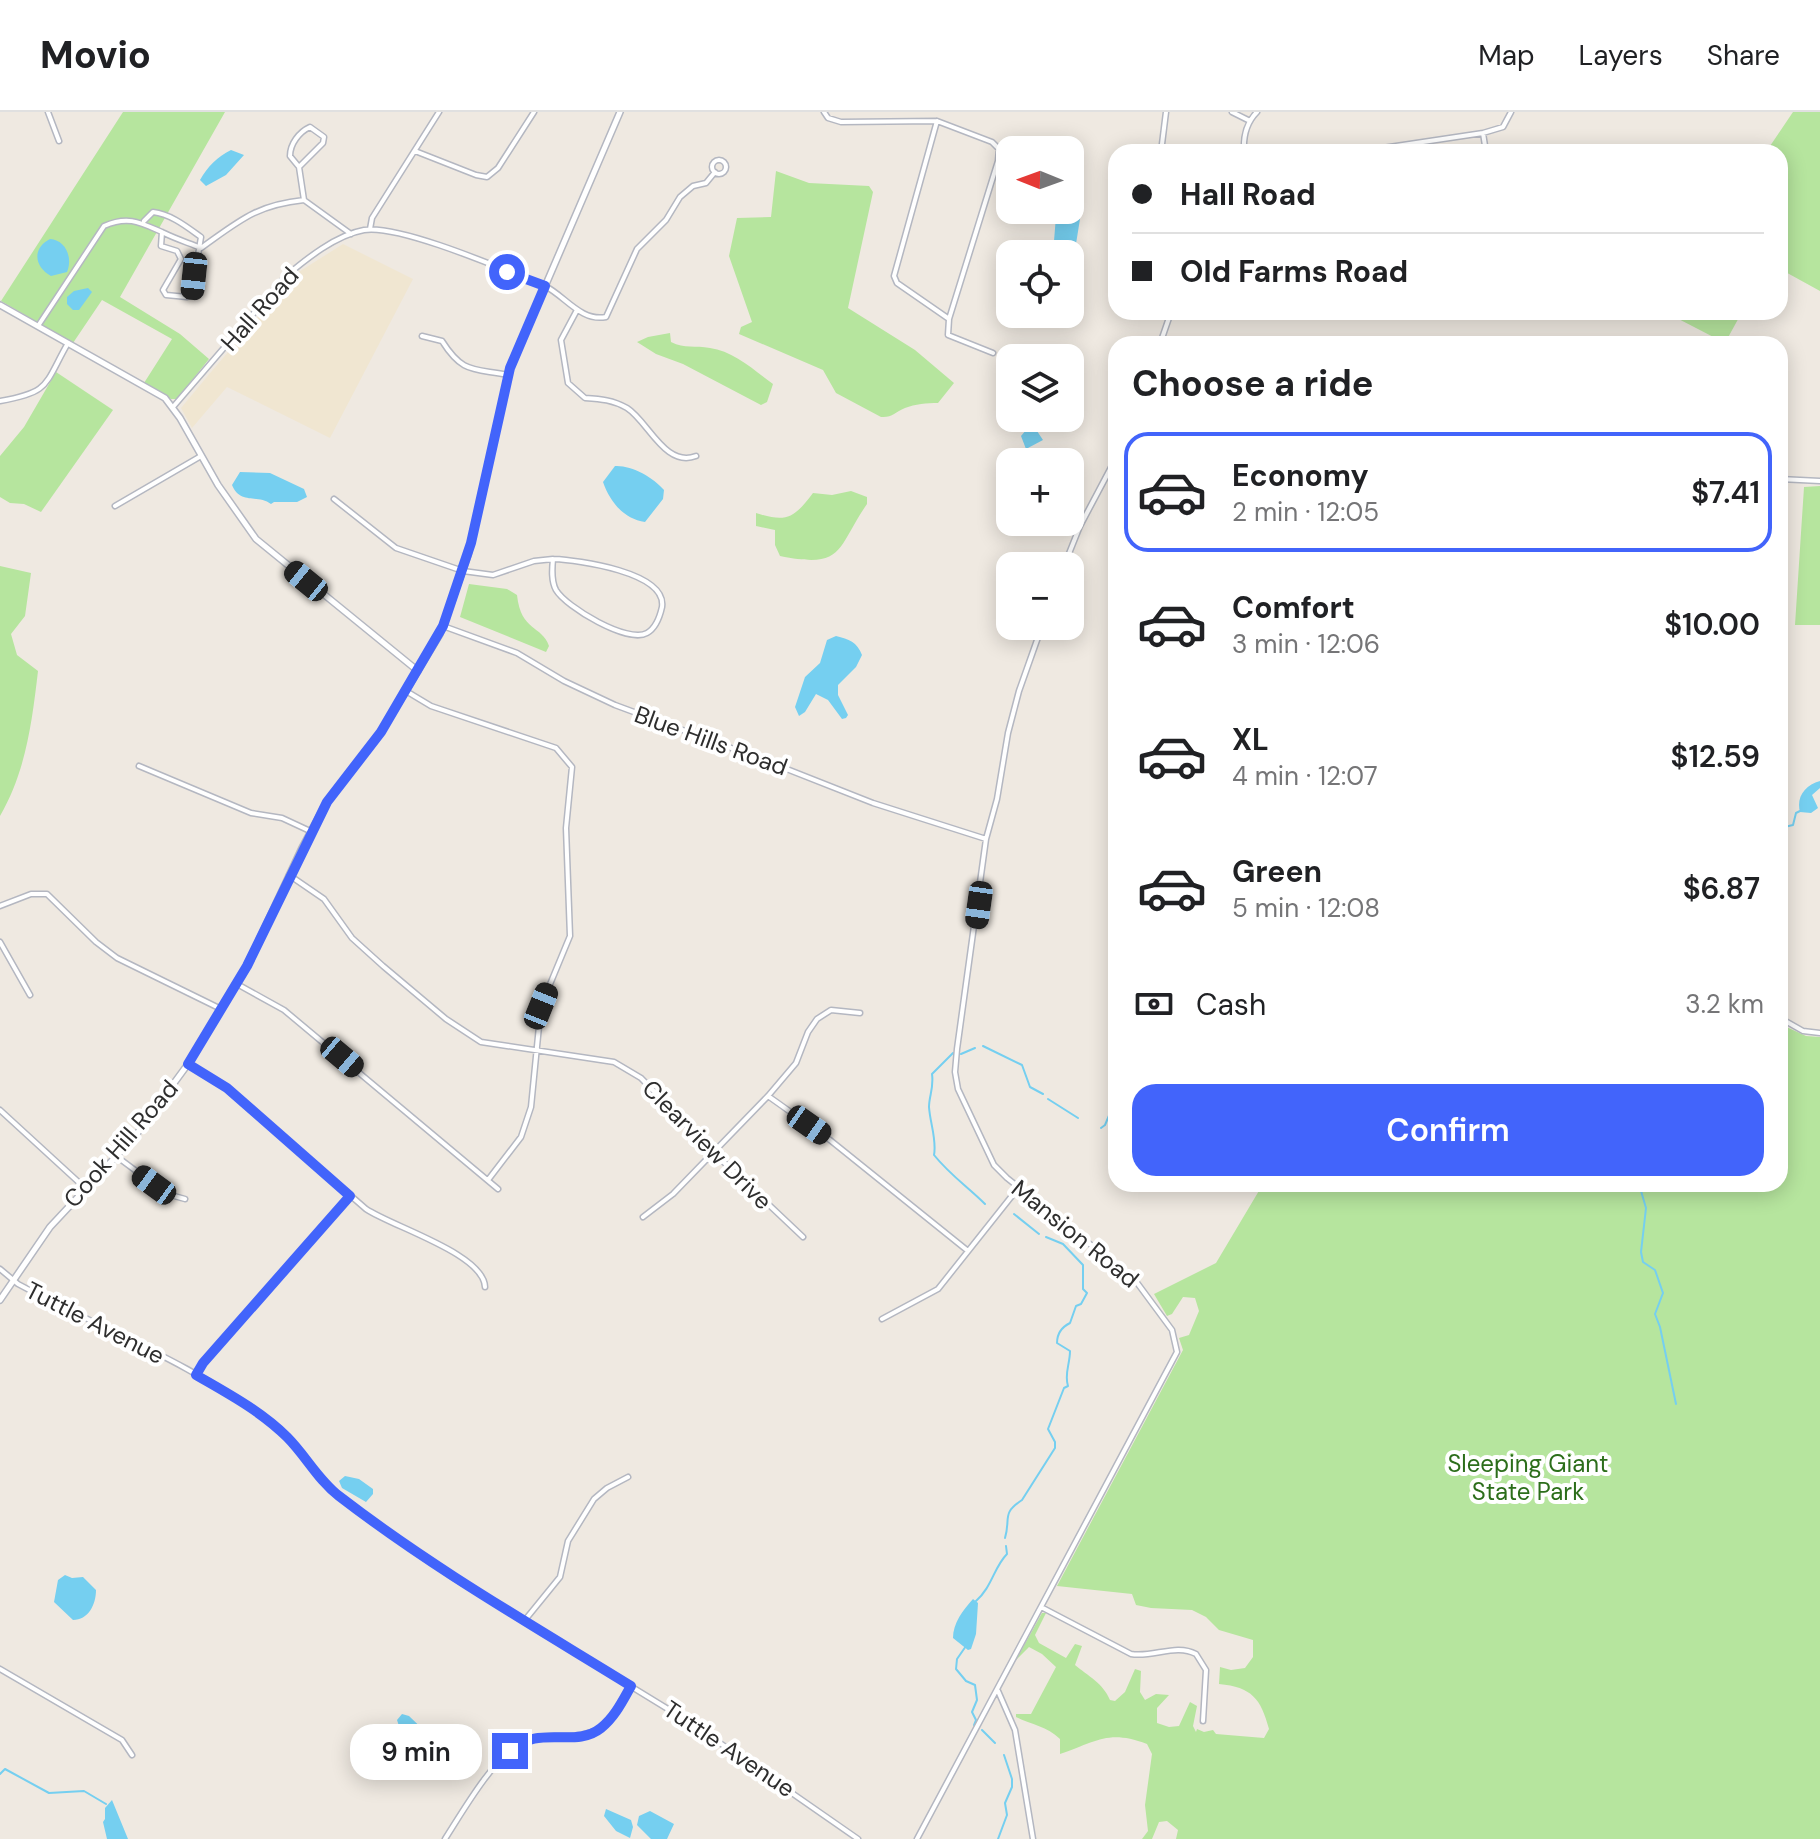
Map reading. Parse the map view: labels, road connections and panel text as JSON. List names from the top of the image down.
{
  "streets": {
    "street": [
      "Hall Road",
      "Blue Hills Road",
      "Cook Hill Road",
      "Clearview Drive",
      "Mansion Road",
      "Tuttle Avenue"
    ]
  },
  "crossings": [
    ["Hall Road", "Cook Hill Road"],
    ["Blue Hills Road", "Cook Hill Road"],
    ["Blue Hills Road", "Mansion Road"],
    ["Cook Hill Road", "Clearview Drive"],
    ["Cook Hill Road", "Tuttle Avenue"]
  ],
  "parks": ["Sleeping Giant State Park"],
  "north": "left",
  "page": {
    "header": "Movio",
    "nav": ["Map", "Layers", "Share"],
    "map_buttons": ["+", "−"],
    "banner": ["Hall Road", "Old Farms Road"],
    "heading": "Choose a ride",
    "list": [
      {
        "name": "Economy",
        "note": "2 min · 12:05",
        "value": "$7.41"
      },
      {
        "name": "Comfort",
        "note": "3 min · 12:06",
        "value": "$10.00"
      },
      {
        "name": "XL",
        "note": "4 min · 12:07",
        "value": "$12.59"
      },
      {
        "name": "Green",
        "note": "5 min · 12:08",
        "value": "$6.87"
      }
    ],
    "pay": ["Cash", "3.2 km"],
    "buttons": "Confirm",
    "bubble": "9 min"
  }
}
